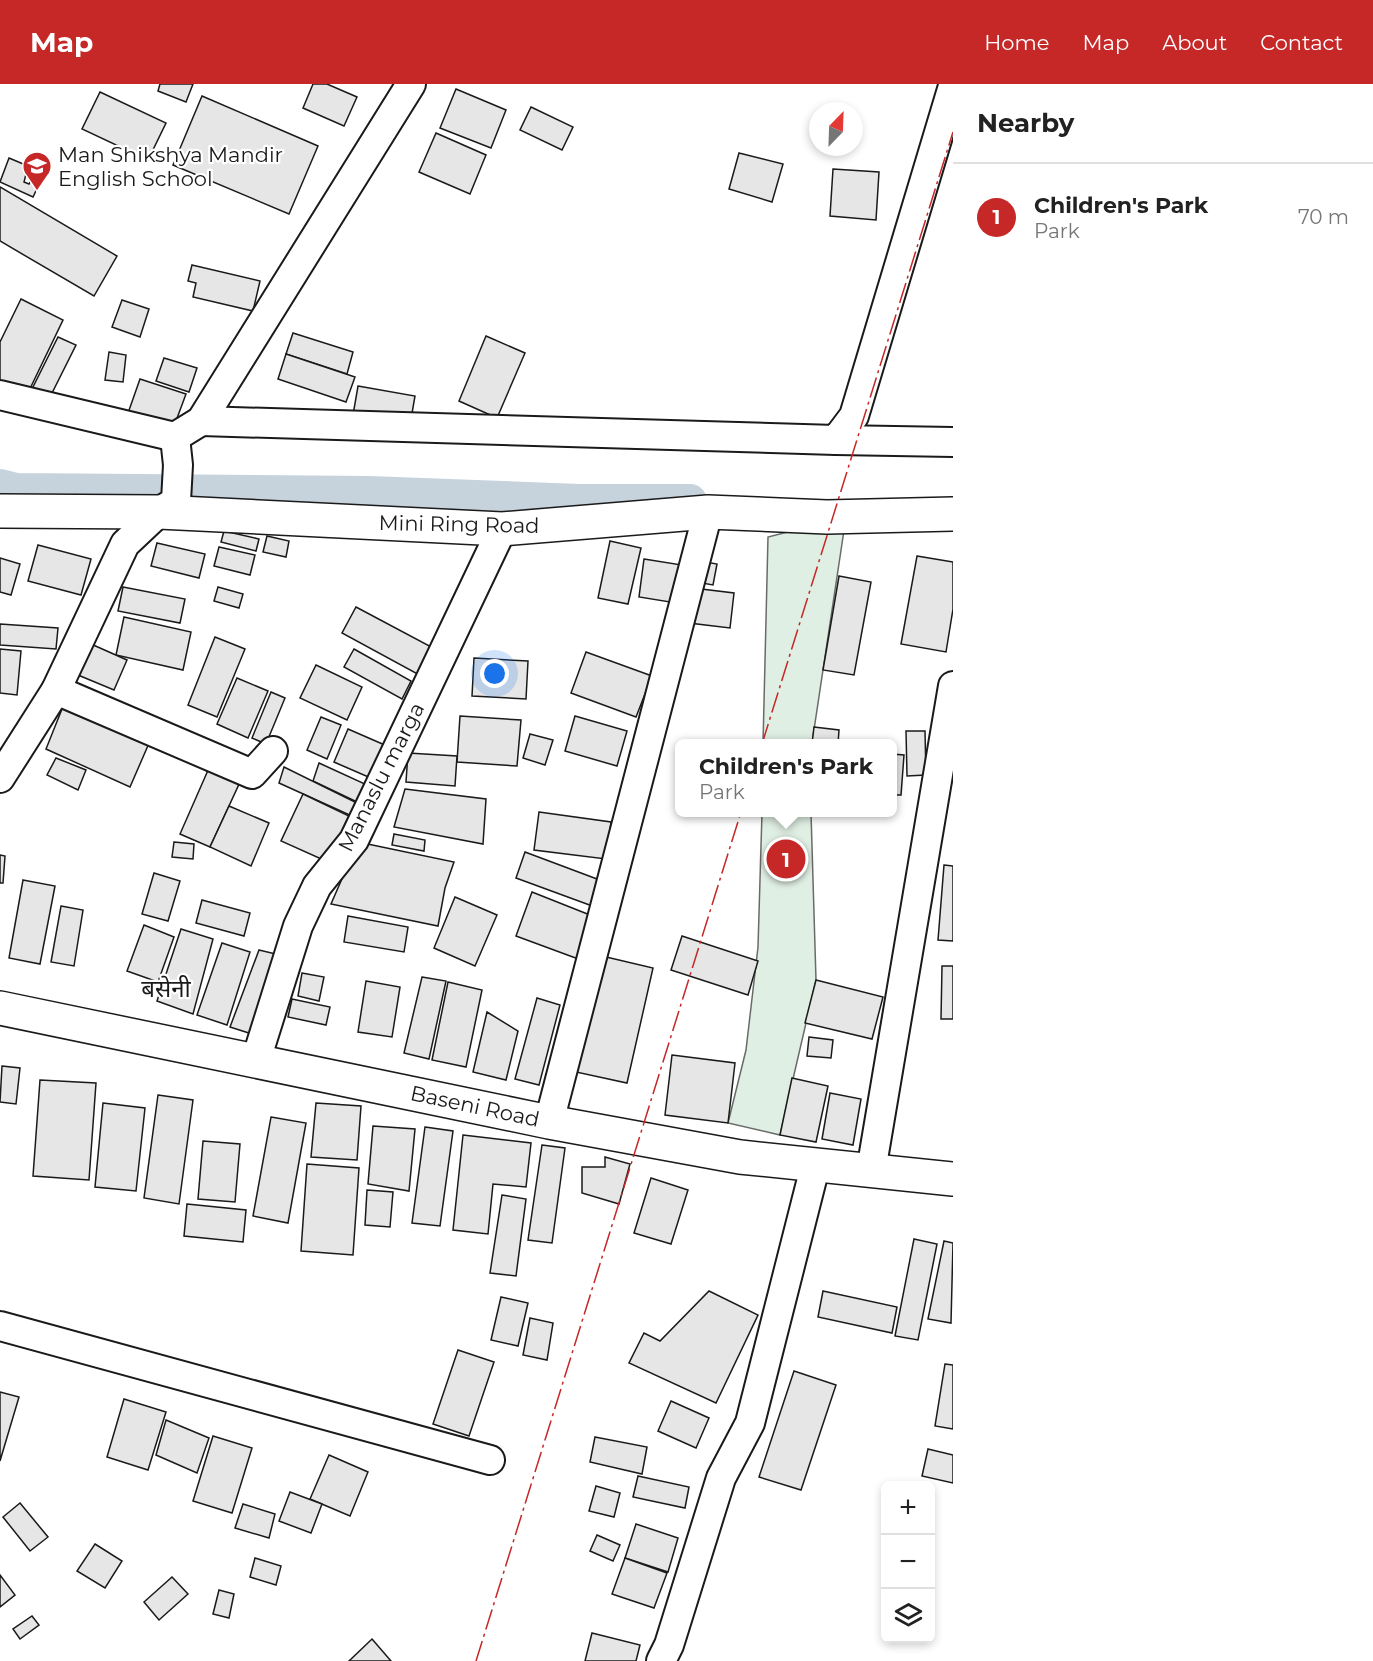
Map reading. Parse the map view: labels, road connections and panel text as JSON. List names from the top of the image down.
{
  "streets": {
    "street": ["Mini Ring Road", "Manaslu marga", "Baseni Road"]
  },
  "crossings": [
    ["Mini Ring Road", "Manaslu marga"],
    ["Manaslu marga", "Baseni Road"]
  ],
  "districts": ["बसेनी"],
  "places": {
    "school or university": ["Man Shikshya Mandir English School"]
  },
  "north": "top right",
  "page": {
    "header": "Map",
    "nav": [
      "Home",
      "Map",
      "About",
      "Contact"
    ],
    "heading": "Nearby",
    "list": [
      {
        "mark": "1",
        "name": "Children's Park",
        "note": "Park",
        "value": "70 m"
      }
    ],
    "popup": ["Children's Park", "Park"],
    "pins": "1",
    "map_buttons": ["+", "−"]
  }
}
